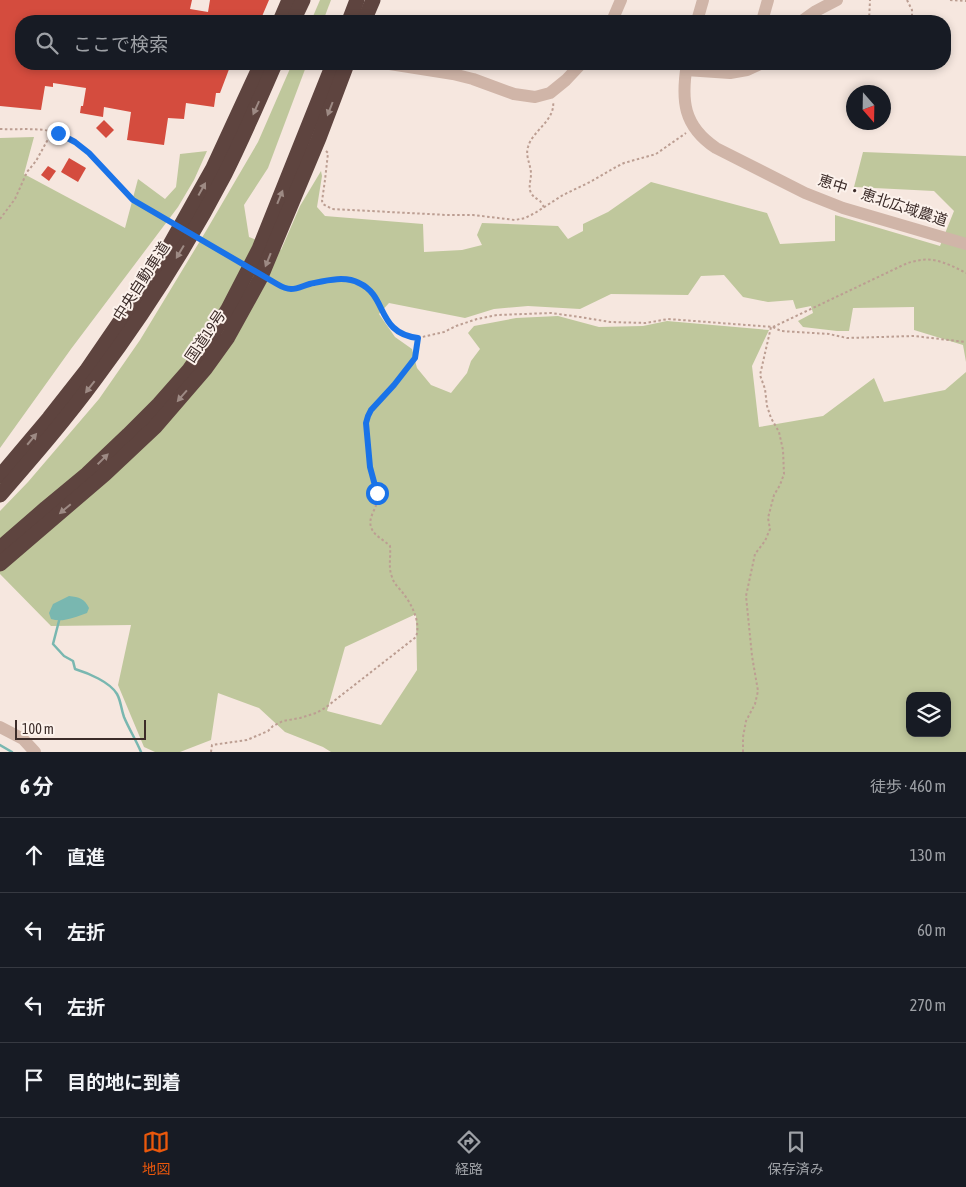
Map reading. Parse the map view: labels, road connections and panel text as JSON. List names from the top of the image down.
{
  "streets": {
    "highway": ["中央自動車道", "国道19号"],
    "street": ["恵中・恵北広域農道"]
  },
  "scale_bar": "100 m",
  "north": "bottom",
  "page": {
    "search": "ここで検索",
    "scale": "100 m",
    "heading": ["6 分", "徒歩 · 460 m"],
    "list": [
      ["直進", "130 m"],
      ["左折", "60 m"],
      ["左折", "270 m"],
      "目的地に到着"
    ],
    "nav": ["地図", "経路", "保存済み"]
  }
}
